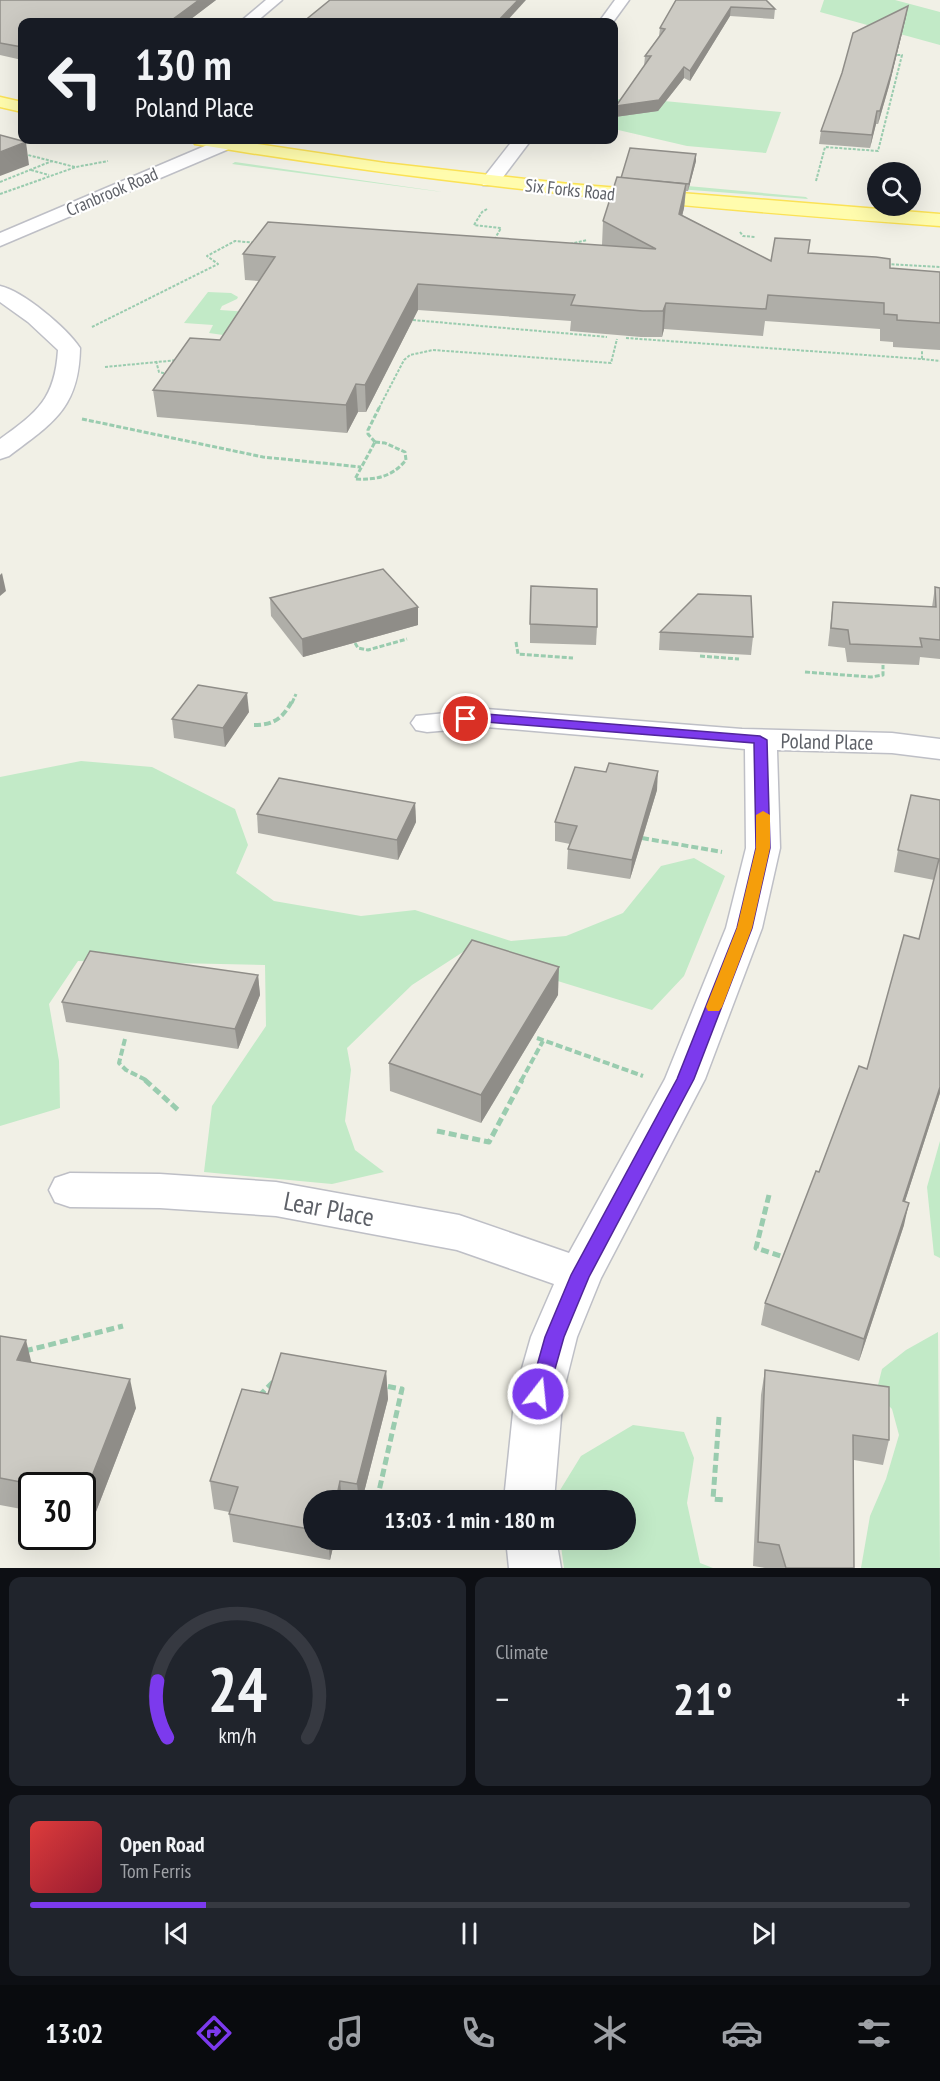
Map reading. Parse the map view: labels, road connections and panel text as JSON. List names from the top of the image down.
{
  "streets": {
    "main road": ["Six Forks Road"],
    "street": ["Cranbrook Road", "Poland Place", "Lear Place"]
  },
  "crossings": [
    ["Six Forks Road", "Cranbrook Road"]
  ],
  "page": {
    "turn": ["130 m", "Poland Place"],
    "limit": "30",
    "trip": "13:03 · 1 min · 180 m",
    "tile": "Climate",
    "heat": ["−", "21°", "+"],
    "song": ["Open Road", "Tom Ferris"],
    "tabs": "13:02",
    "gauge": ["24", "km/h"]
  }
}
